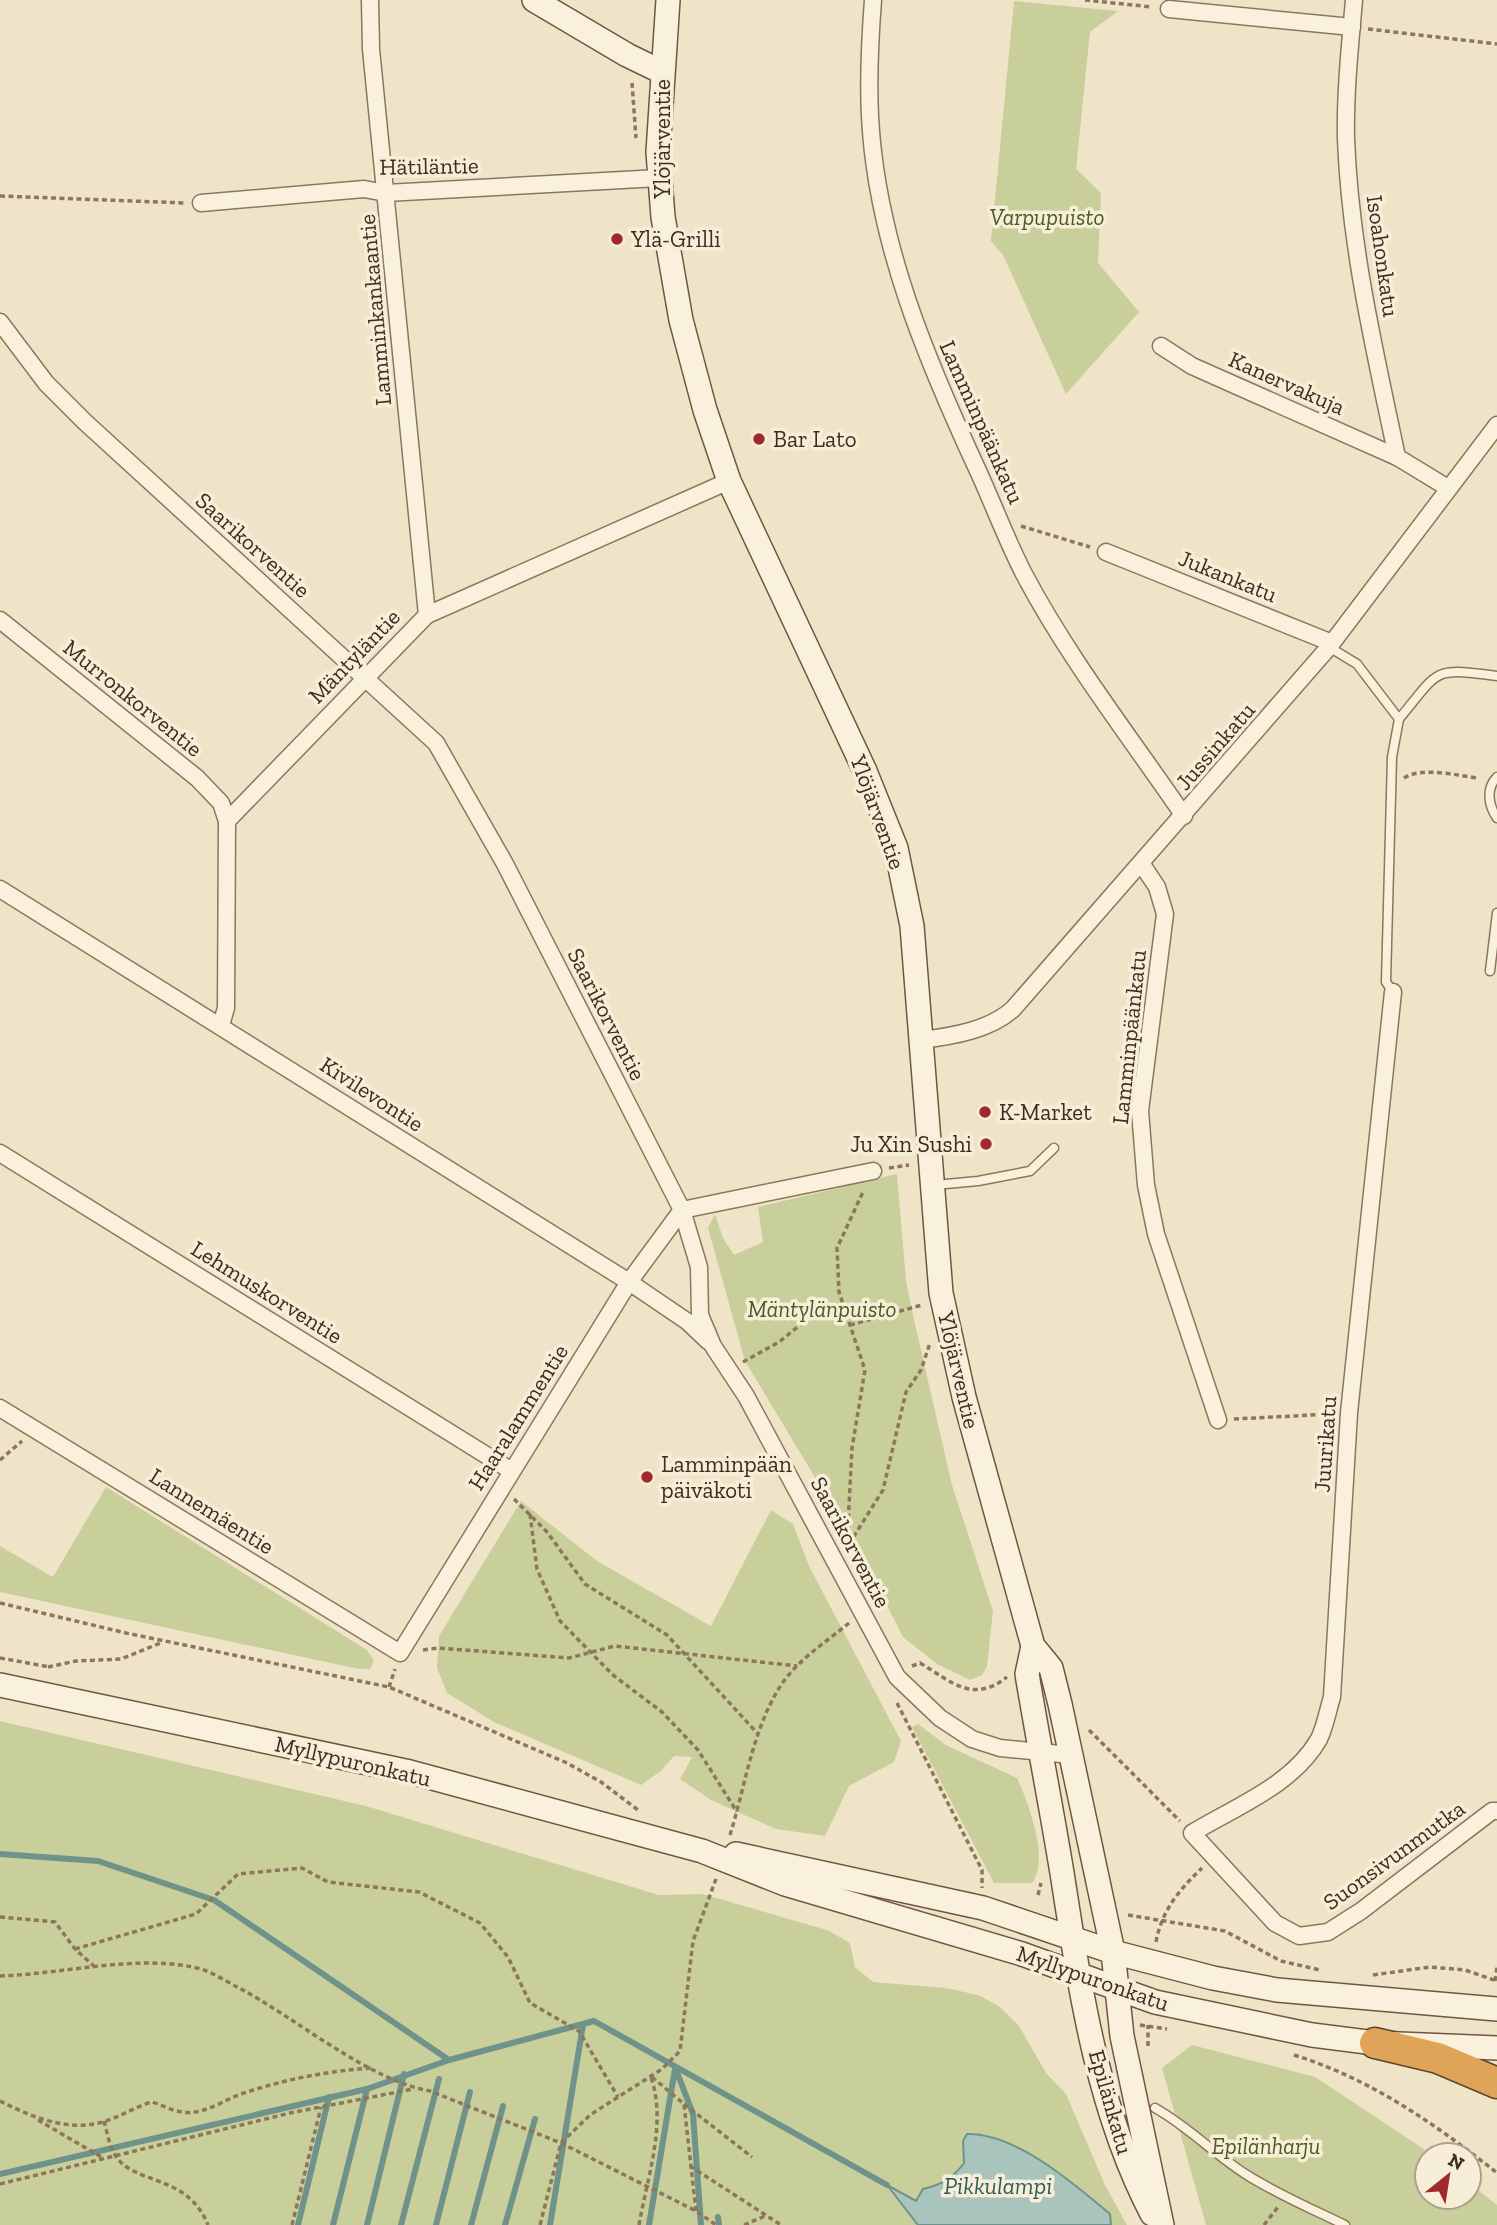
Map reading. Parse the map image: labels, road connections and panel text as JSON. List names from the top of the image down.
{
  "streets": {
    "main road": ["Ylöjärventie", "Myllypuronkatu", "Epilänkatu"],
    "street": [
      "Hätiläntie",
      "Isoahonkatu",
      "Lamminkankaantie",
      "Kanervakuja",
      "Lamminpäänkatu",
      "Saarikorventie",
      "Jukankatu",
      "Mäntyläntie",
      "Murronkorventie",
      "Jussinkatu",
      "Kivilevontie",
      "Lehmuskorventie",
      "Haaralammentie",
      "Juurikatu",
      "Lannemäentie",
      "Suonsivunmutka"
    ]
  },
  "crossings": [
    ["Ylöjärventie", "Hätiläntie"],
    ["Ylöjärventie", "Saarikorventie"],
    ["Ylöjärventie", "Mäntyläntie"],
    ["Ylöjärventie", "Jussinkatu"],
    ["Ylöjärventie", "Myllypuronkatu"],
    ["Ylöjärventie", "Epilänkatu"],
    ["Hätiläntie", "Lamminkankaantie"],
    ["Isoahonkatu", "Kanervakuja"],
    ["Lamminkankaantie", "Mäntyläntie"],
    ["Lamminpäänkatu", "Jussinkatu"],
    ["Saarikorventie", "Mäntyläntie"],
    ["Saarikorventie", "Kivilevontie"],
    ["Saarikorventie", "Haaralammentie"],
    ["Jukankatu", "Jussinkatu"],
    ["Mäntyläntie", "Murronkorventie"],
    ["Kivilevontie", "Haaralammentie"],
    ["Lehmuskorventie", "Haaralammentie"],
    ["Haaralammentie", "Lannemäentie"],
    ["Juurikatu", "Suonsivunmutka"],
    ["Myllypuronkatu", "Epilänkatu"]
  ],
  "water": ["Pikkulampi"],
  "parks": ["Varpupuisto", "Mäntylänpuisto", "Epilänharju"],
  "places": [
    "Ylä-Grilli",
    "Bar Lato",
    "K-Market",
    "Ju Xin Sushi",
    "Lamminpään päiväkoti"
  ],
  "north": "top right"
}
